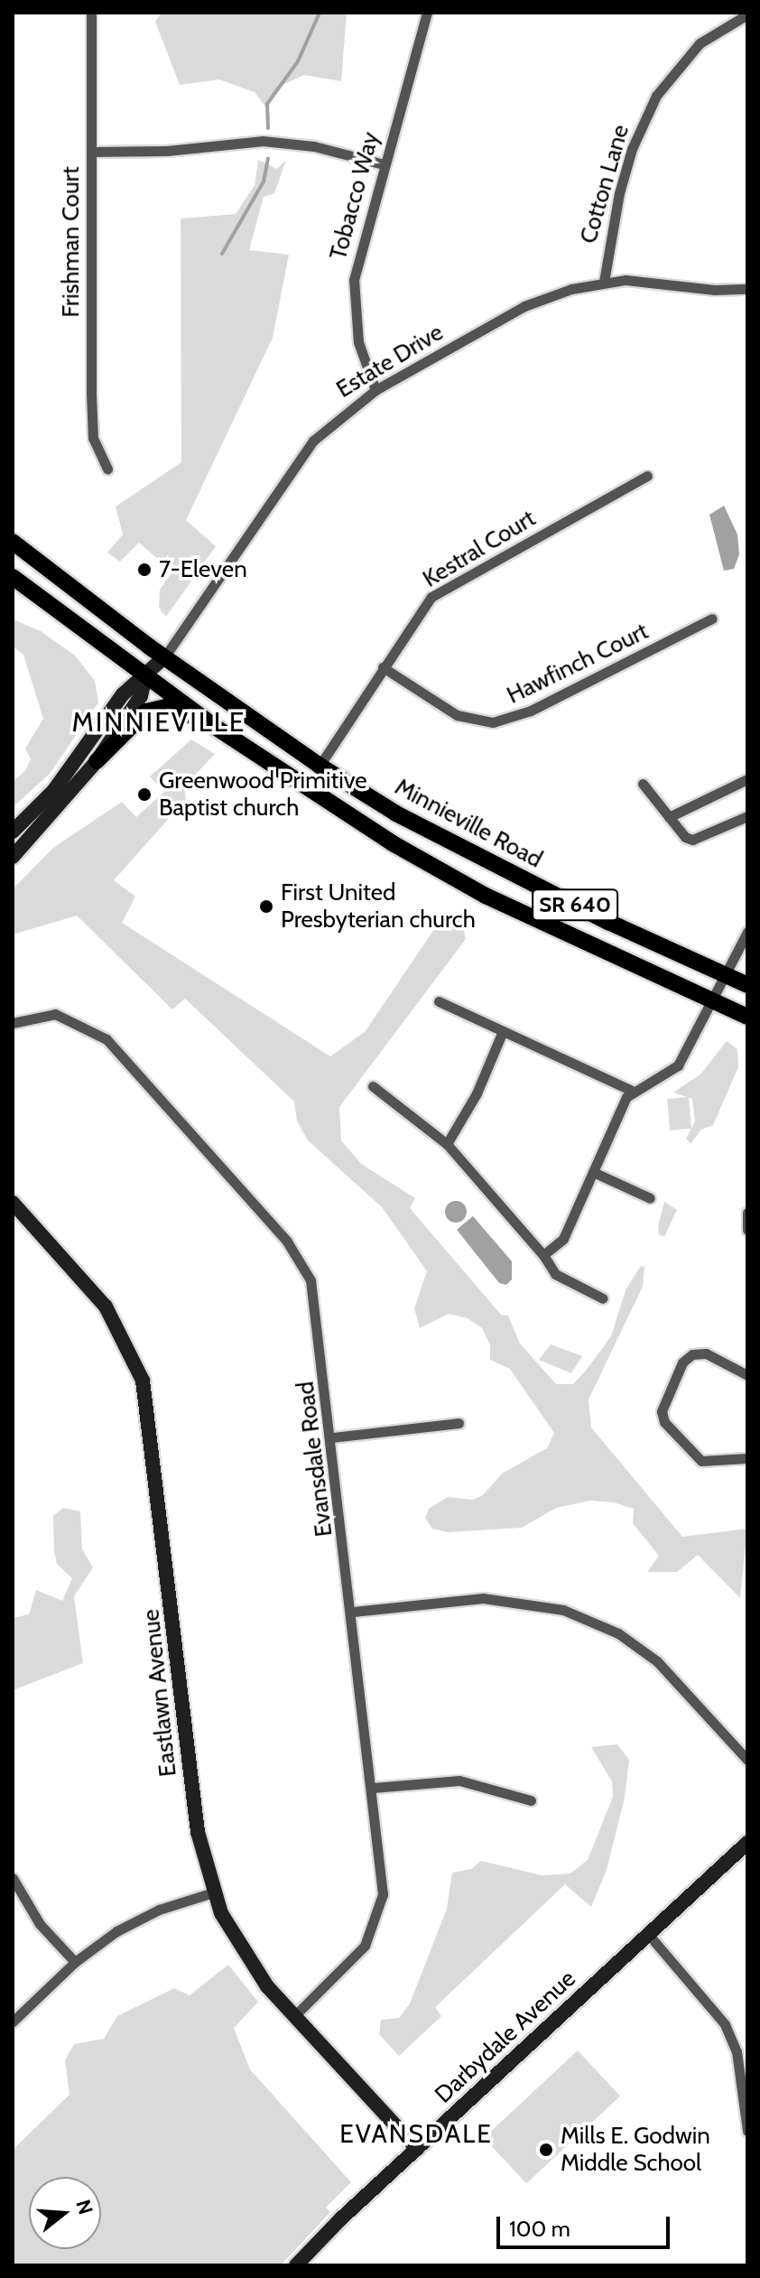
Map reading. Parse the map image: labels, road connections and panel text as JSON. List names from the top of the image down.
{
  "streets": {
    "main road": ["Minnieville Road", "SR 640"],
    "street": [
      "Cotton Lane",
      "Tobacco Way",
      "Frishman Court",
      "Estate Drive",
      "Kestral Court",
      "Hawfinch Court",
      "Evansdale Road",
      "Eastlawn Avenue",
      "Darbydale Avenue"
    ]
  },
  "crossings": [
    ["Cotton Lane", "Estate Drive"],
    ["Tobacco Way", "Estate Drive"],
    ["Estate Drive", "Minnieville Road"],
    ["Kestral Court", "Hawfinch Court"],
    ["Kestral Court", "Minnieville Road"],
    ["Evansdale Road", "Eastlawn Avenue"],
    ["Eastlawn Avenue", "Darbydale Avenue"]
  ],
  "districts": ["MINNIEVILLE", "EVANSDALE"],
  "places": [
    "7-Eleven",
    "Greenwood Primitive Baptist church",
    "First United Presbyterian church",
    "Mills E. Godwin Middle School"
  ],
  "scale_bar": "100 m",
  "north": "right"
}
